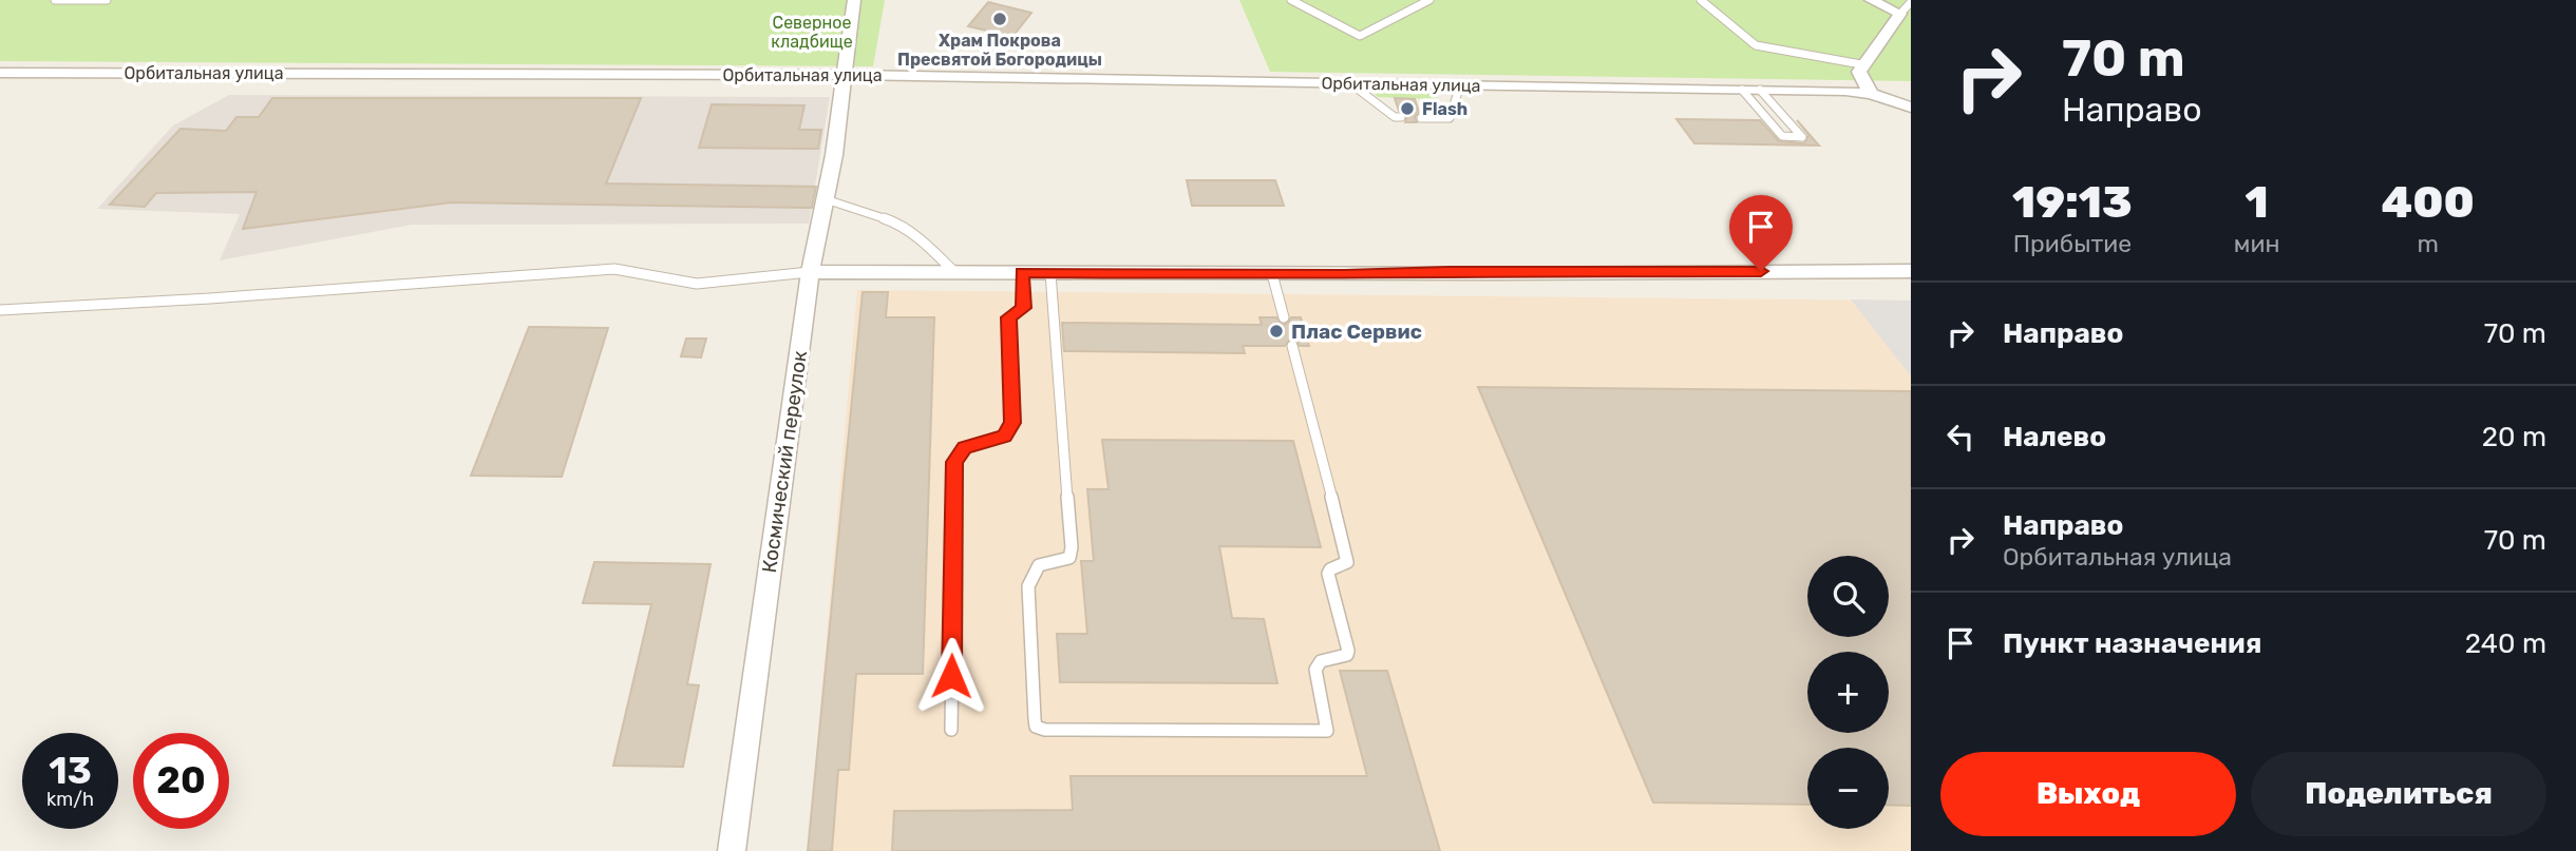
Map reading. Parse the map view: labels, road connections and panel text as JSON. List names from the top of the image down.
{
  "streets": {
    "street": ["Орбитальная улица", "Космический переулок"]
  },
  "crossings": [
    ["Орбитальная улица", "Космический переулок"]
  ],
  "parks": ["Северное кладбище"],
  "places": ["Храм Покрова Пресвятой Богородицы", "Flash", "Плас Сервис"],
  "page": {
    "turn": ["70 m", "Направо"],
    "eta": [
      "19:13",
      "Прибытие",
      "1",
      "мин",
      "400",
      "m"
    ],
    "list": [
      {
        "name": "Направо",
        "value": "70 m"
      },
      {
        "name": "Налево",
        "value": "20 m"
      },
      {
        "name": "Направо",
        "note": "Орбитальная улица",
        "value": "70 m"
      },
      {
        "name": "Пункт назначения",
        "value": "240 m"
      }
    ],
    "map_buttons": ["+", "−"],
    "speed": "13 km/h",
    "limit": "20",
    "buttons": ["Выход", "Поделиться"]
  }
}
